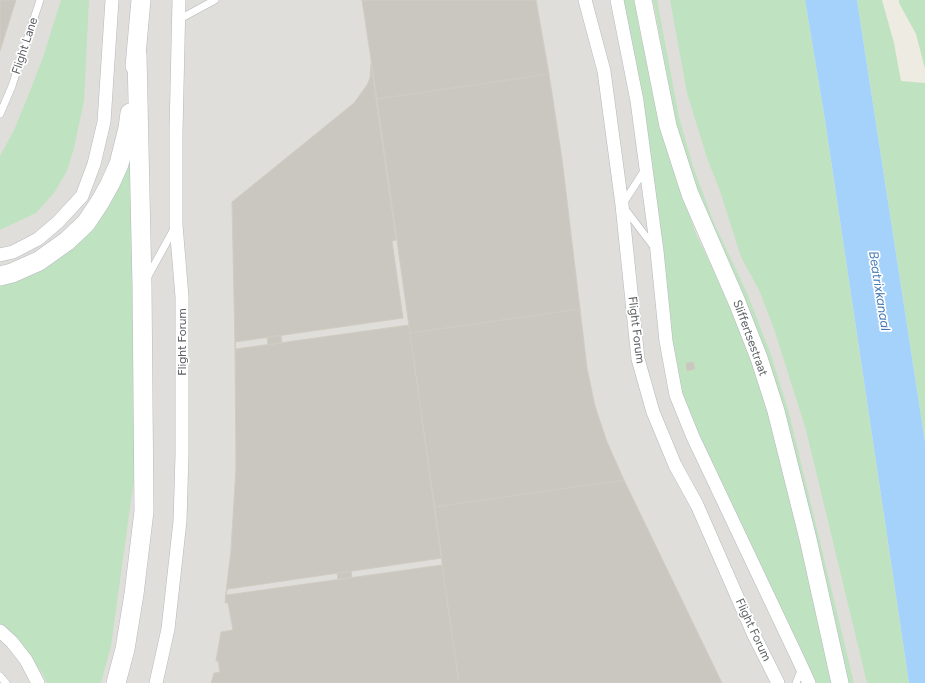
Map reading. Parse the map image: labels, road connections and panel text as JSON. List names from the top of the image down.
{
  "streets": {
    "street": ["Flight Forum", "Sliffertsestraat"],
    "lane": ["Flight Lane"]
  },
  "water": ["Beatrixkanaal"]
}
